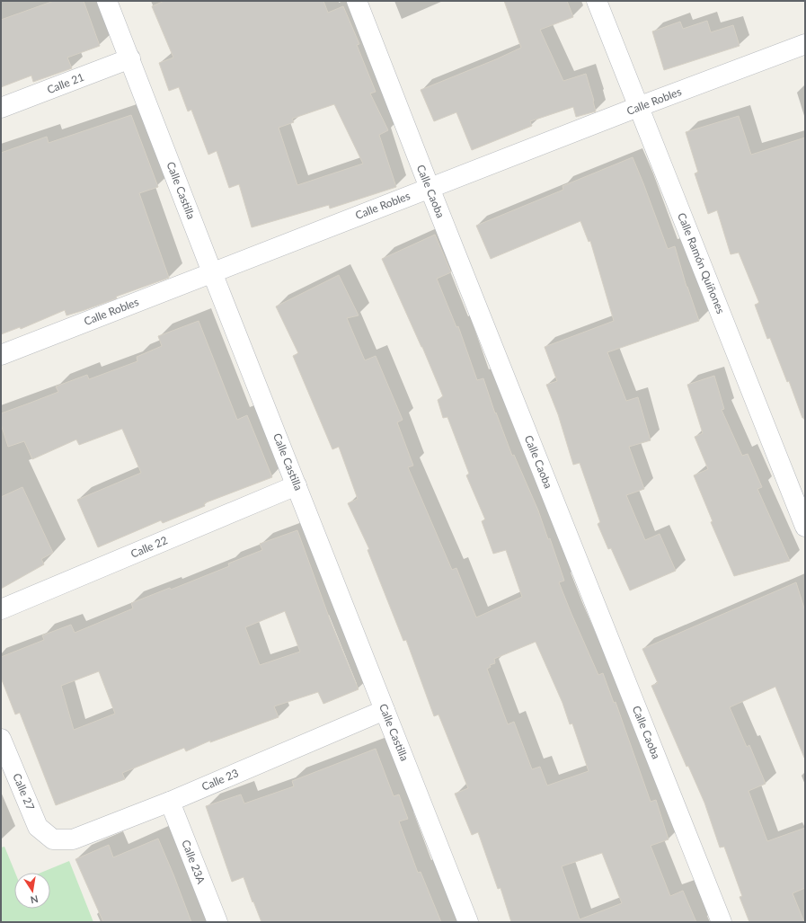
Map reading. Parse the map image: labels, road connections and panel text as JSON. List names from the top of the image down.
{
  "streets": {
    "street": [
      "Calle 21",
      "Calle Robles",
      "Calle Castilla",
      "Calle Caoba",
      "Calle Ramón Quiñones",
      "Calle 22",
      "Calle 23",
      "Calle 27",
      "Calle 23A"
    ]
  },
  "crossings": [
    ["Calle 21", "Calle Castilla"],
    ["Calle Robles", "Calle Castilla"],
    ["Calle Robles", "Calle Caoba"],
    ["Calle Robles", "Calle Ramón Quiñones"],
    ["Calle Castilla", "Calle 22"],
    ["Calle Castilla", "Calle 23"],
    ["Calle 23", "Calle 27"],
    ["Calle 23", "Calle 23A"]
  ],
  "north": "bottom"
}
